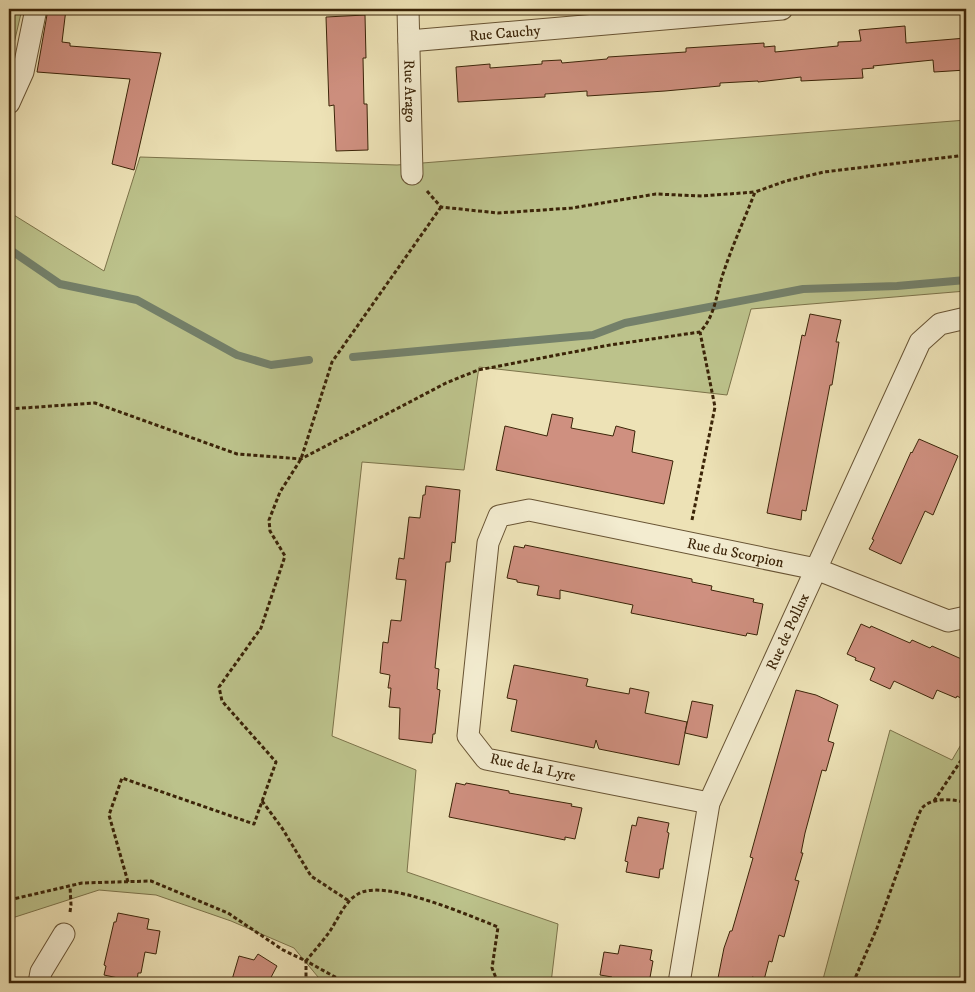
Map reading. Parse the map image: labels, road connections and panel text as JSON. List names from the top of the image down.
{
  "streets": {
    "street": [
      "Rue Cauchy",
      "Rue Arago",
      "Rue du Scorpion",
      "Rue de Pollux",
      "Rue de la Lyre"
    ]
  },
  "crossings": [
    ["Rue Cauchy", "Rue Arago"],
    ["Rue du Scorpion", "Rue de Pollux"],
    ["Rue du Scorpion", "Rue de la Lyre"],
    ["Rue de Pollux", "Rue de la Lyre"]
  ]
}
